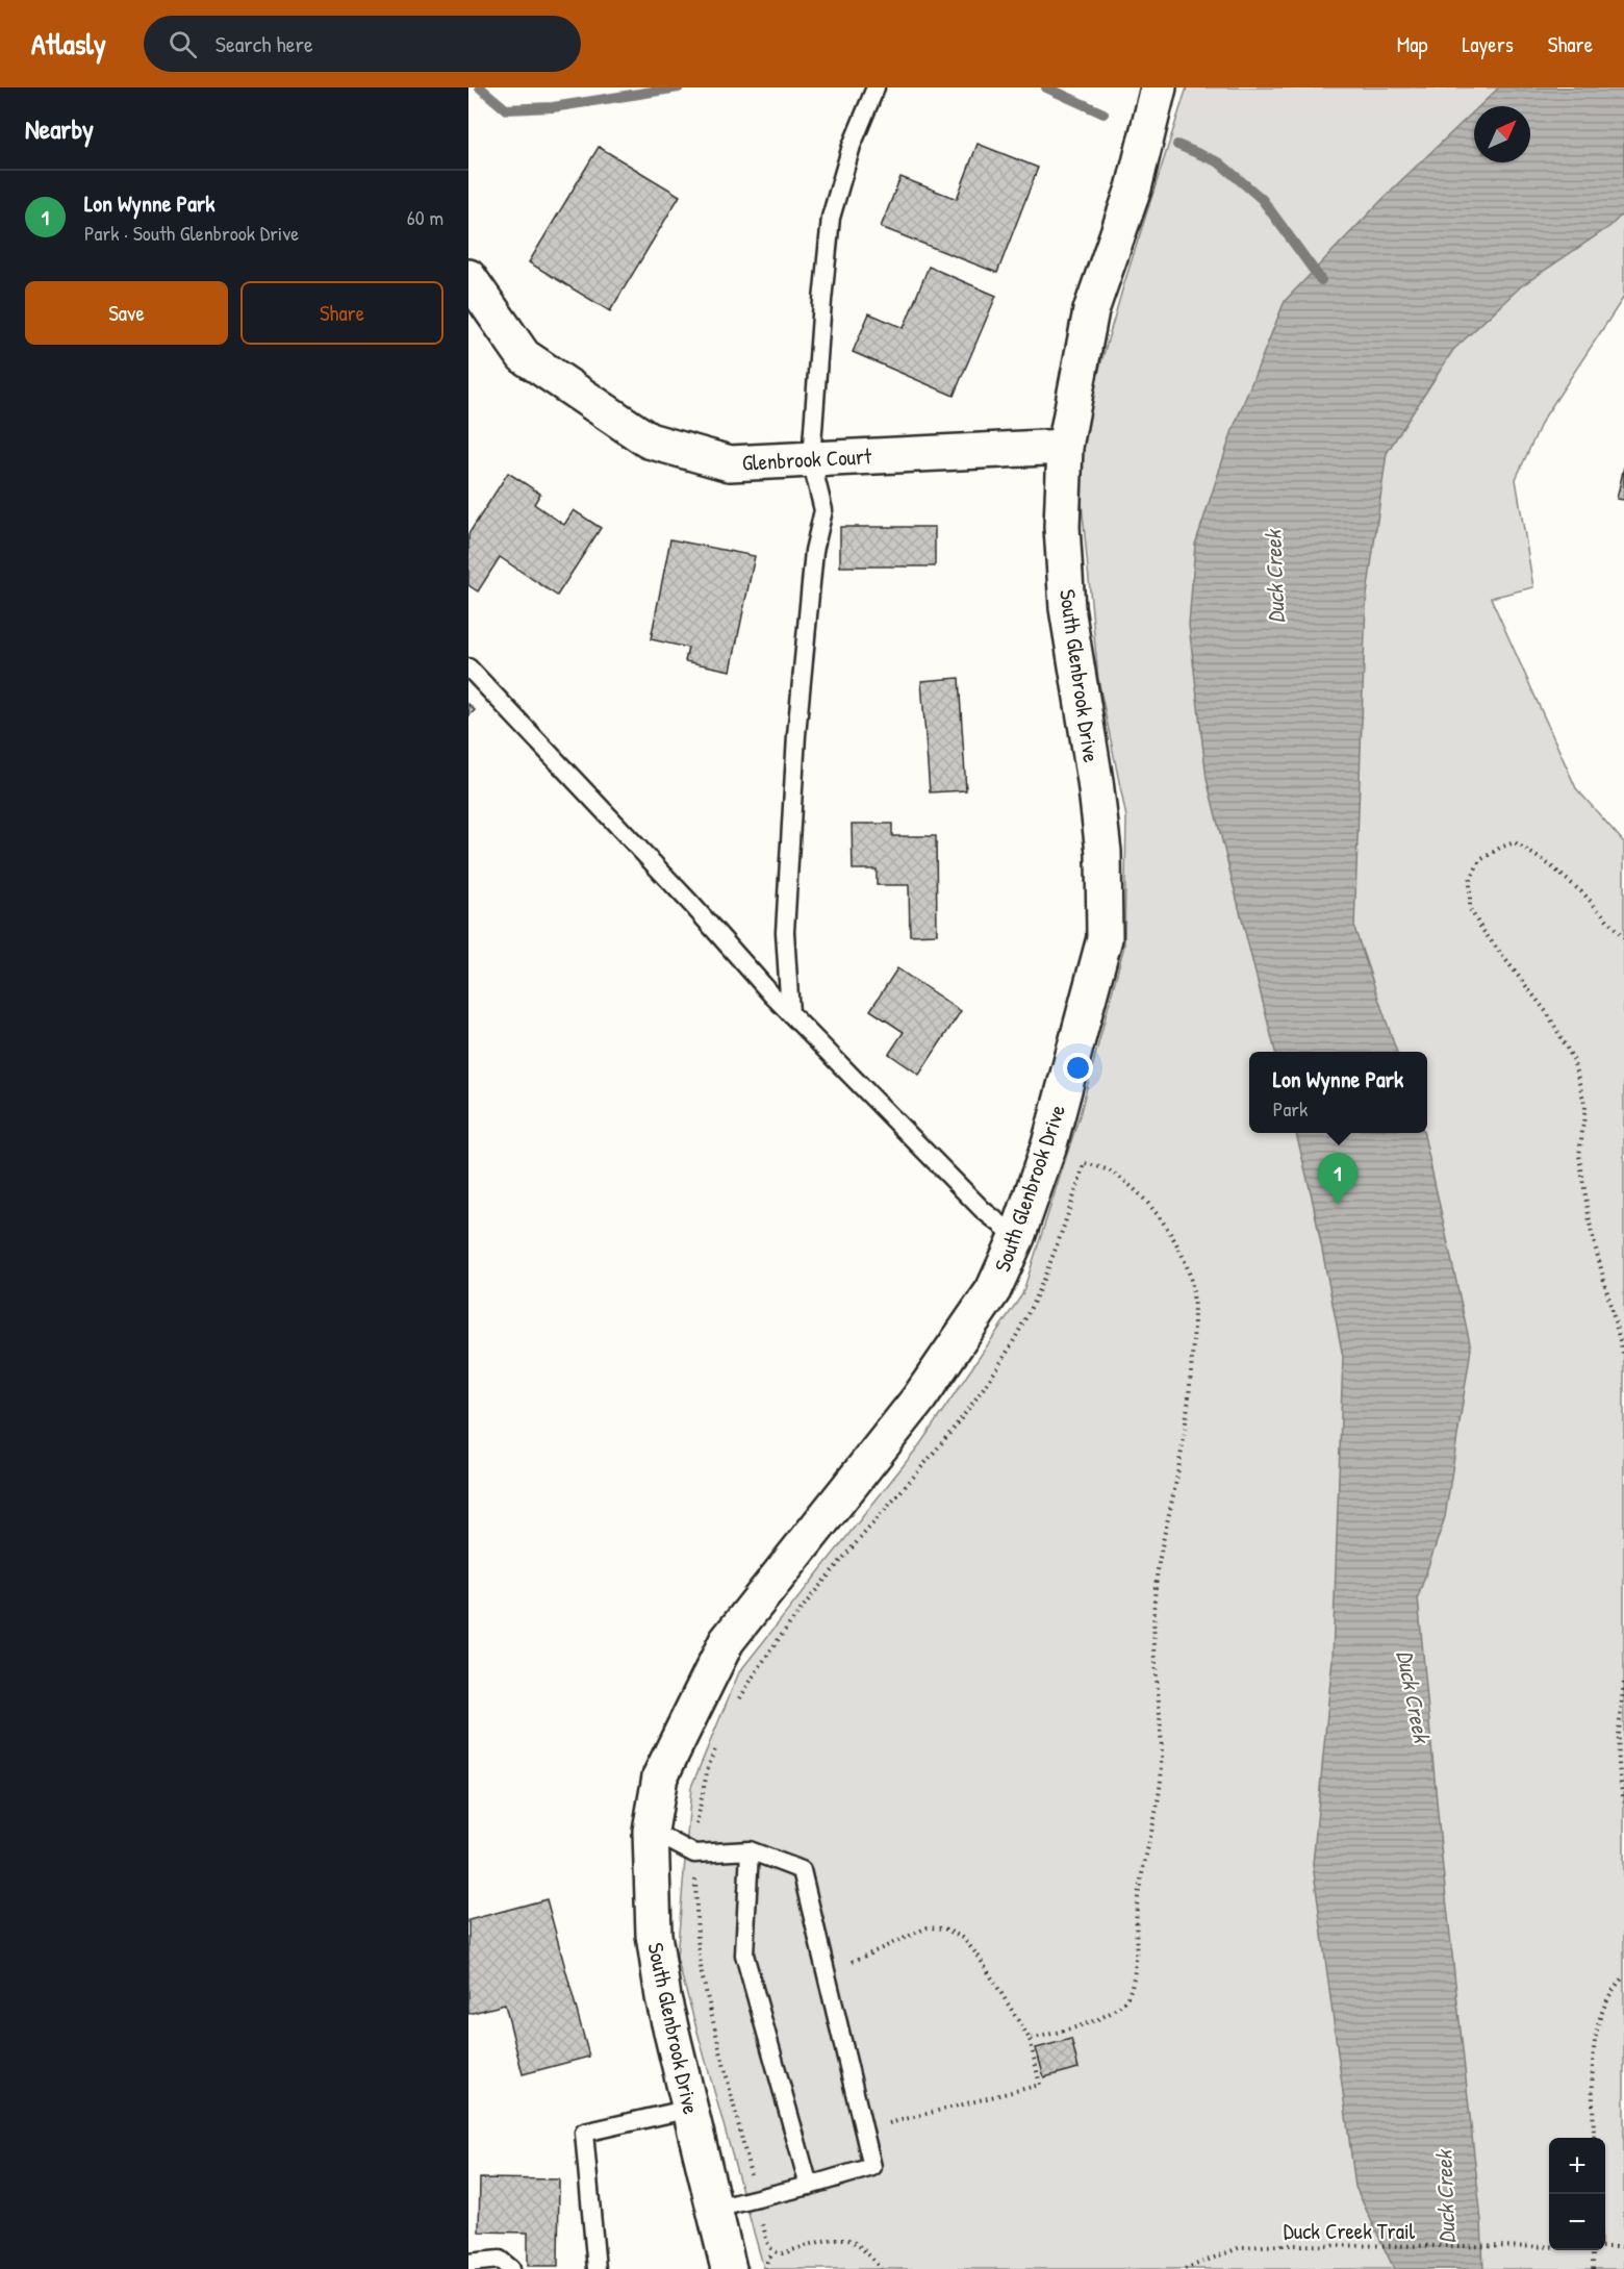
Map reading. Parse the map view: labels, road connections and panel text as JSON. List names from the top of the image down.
{
  "streets": {
    "street": ["Glenbrook Court", "South Glenbrook Drive"],
    "path": ["Duck Creek Trail"]
  },
  "crossings": [
    ["Glenbrook Court", "South Glenbrook Drive"]
  ],
  "water": ["Duck Creek"],
  "north": "top right",
  "page": {
    "header": "Atlasly",
    "search": "Search here",
    "nav": ["Map", "Layers", "Share"],
    "heading": "Nearby",
    "list": [
      {
        "mark": "1",
        "name": "Lon Wynne Park",
        "note": "Park · South Glenbrook Drive",
        "value": "60 m"
      }
    ],
    "buttons": ["Save", "Share"],
    "popup": ["Lon Wynne Park", "Park"],
    "pins": "1",
    "map_buttons": ["+", "−"]
  }
}
